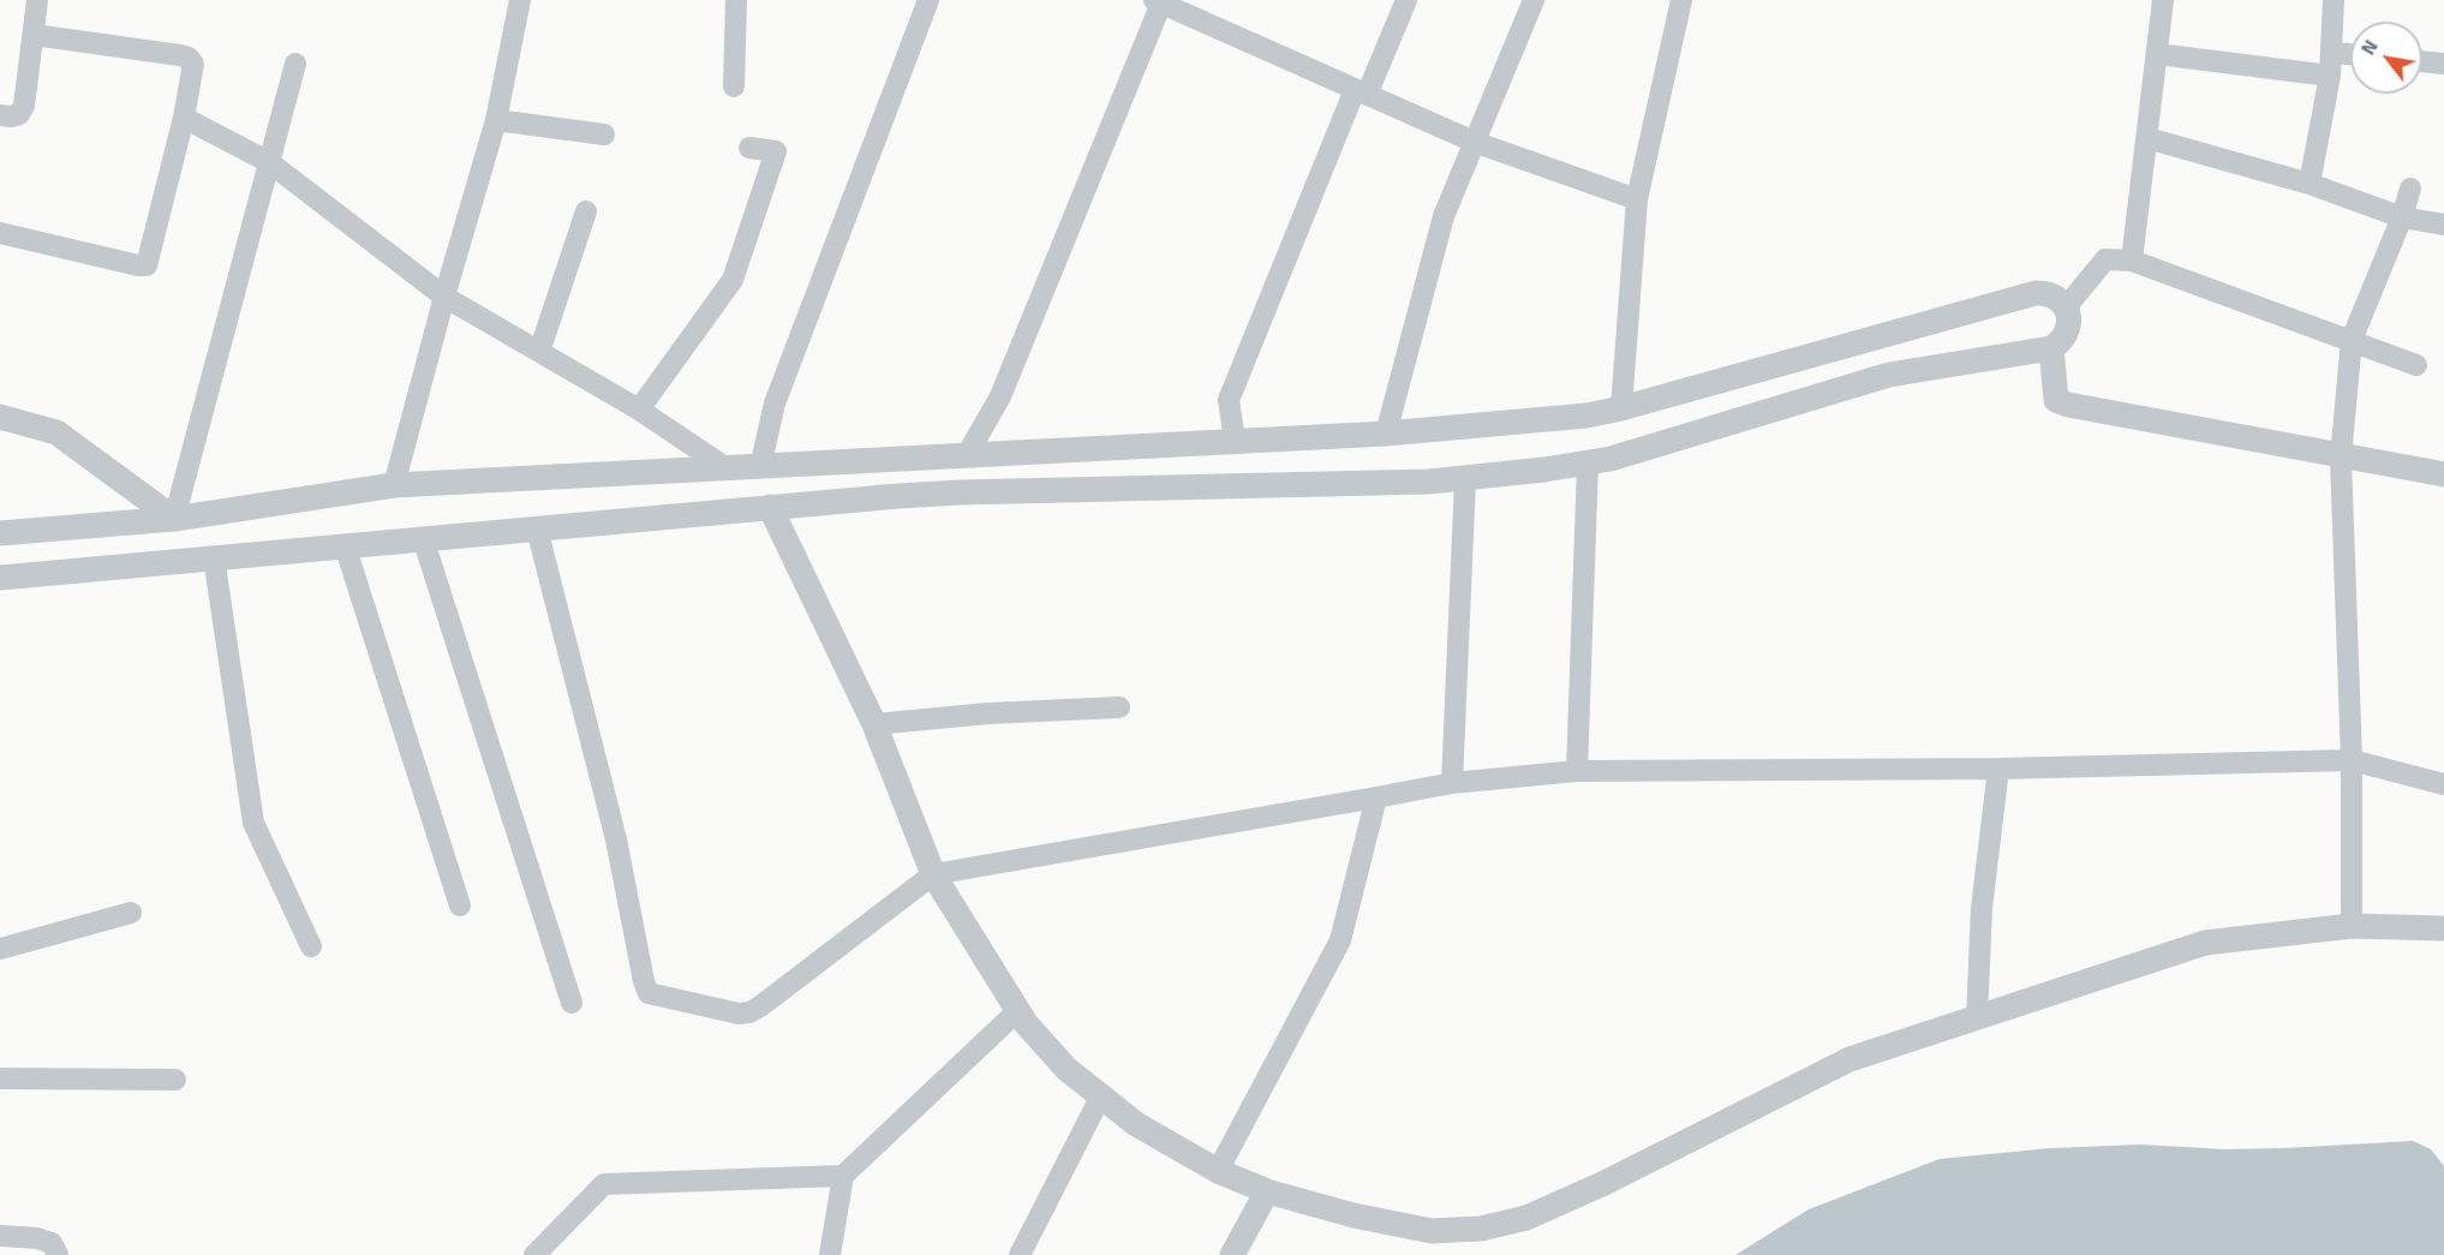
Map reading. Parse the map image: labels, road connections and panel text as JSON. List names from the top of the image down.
{
  "north": "top left"
}
